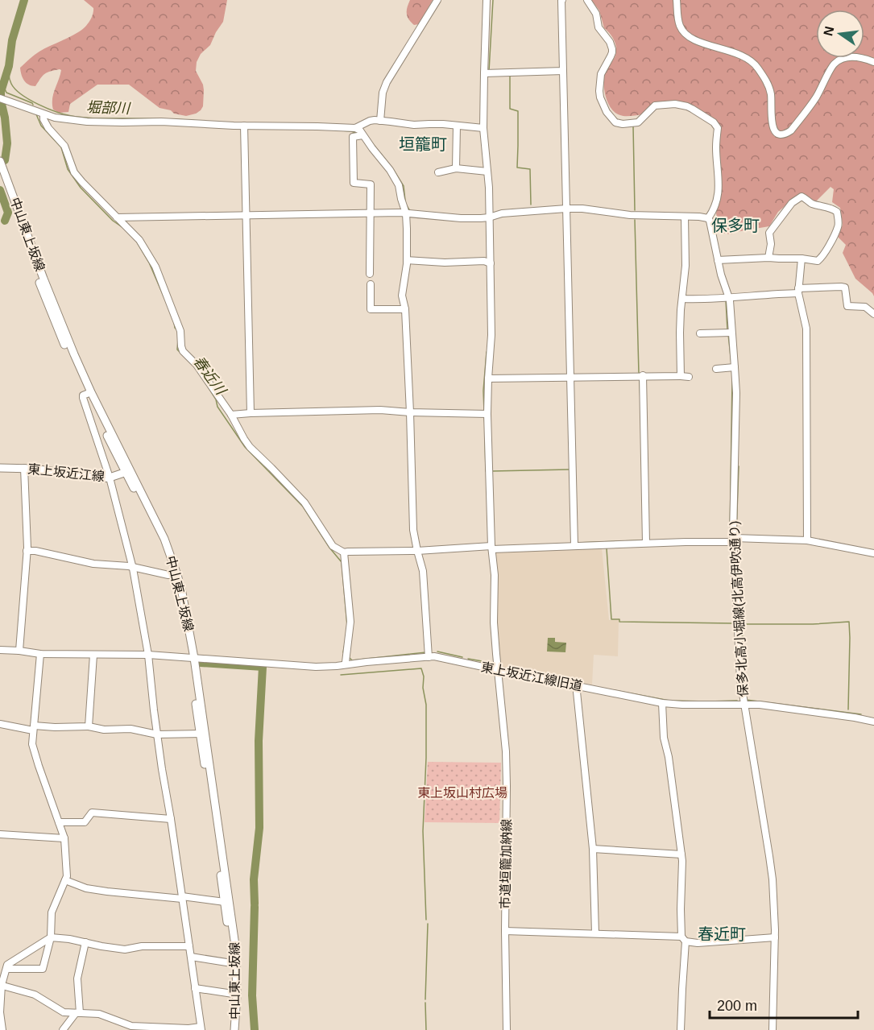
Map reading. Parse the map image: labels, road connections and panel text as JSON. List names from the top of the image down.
{
  "streets": {
    "main road": ["中山東上坂線", "東上坂近江線"],
    "street": ["保多北高小堀線(北高伊吹通り)", "東上坂近江線旧道", "市道垣籠加納線"]
  },
  "crossings": [
    ["中山東上坂線", "東上坂近江線"],
    ["中山東上坂線", "東上坂近江線旧道"],
    ["保多北高小堀線(北高伊吹通り)", "東上坂近江線旧道"],
    ["東上坂近江線旧道", "市道垣籠加納線"]
  ],
  "districts": ["垣籠町", "保多町", "春近町"],
  "water": ["堀部川", "春近川"],
  "parks": ["東上坂山村広場"],
  "scale_bar": "200 m",
  "north": "left"
}
